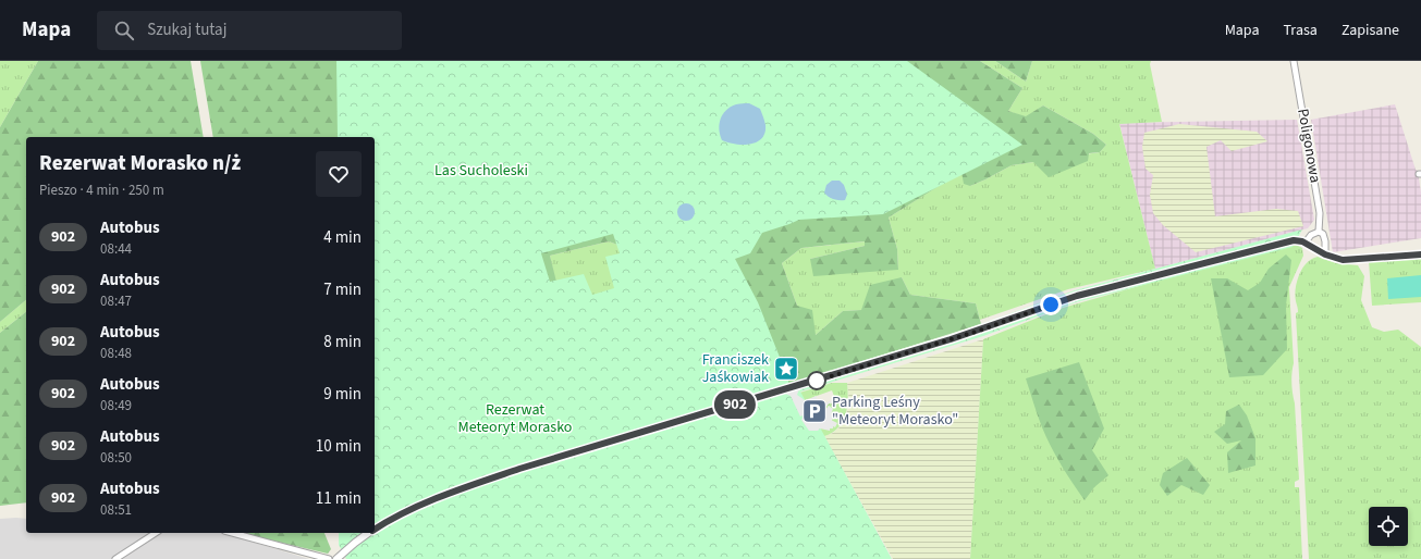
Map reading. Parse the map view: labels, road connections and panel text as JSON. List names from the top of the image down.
{
  "streets": {
    "street": ["Poligonowa"]
  },
  "parks": ["Las Sucholeski", "Rezerwat Meteoryt Morasko"],
  "places": {
    "place": ["Franciszek Jaśkowiak"],
    "parking": ["Parking Leśny \"Meteoryt Morasko\""]
  },
  "lines": ["bus line 902"],
  "page": {
    "header": "Mapa",
    "search": "Szukaj tutaj",
    "nav": ["Mapa", "Trasa", "Zapisane"],
    "on_map": "902",
    "heading": ["Rezerwat Morasko n/ż", "Pieszo · 4 min · 250 m"],
    "list": [
      {
        "mark": "902",
        "name": "Autobus",
        "note": "08:44",
        "value": "4 min"
      },
      {
        "mark": "902",
        "name": "Autobus",
        "note": "08:47",
        "value": "7 min"
      },
      {
        "mark": "902",
        "name": "Autobus",
        "note": "08:48",
        "value": "8 min"
      },
      {
        "mark": "902",
        "name": "Autobus",
        "note": "08:49",
        "value": "9 min"
      },
      {
        "mark": "902",
        "name": "Autobus",
        "note": "08:50",
        "value": "10 min"
      },
      {
        "mark": "902",
        "name": "Autobus",
        "note": "08:51",
        "value": "11 min"
      }
    ]
  }
}
